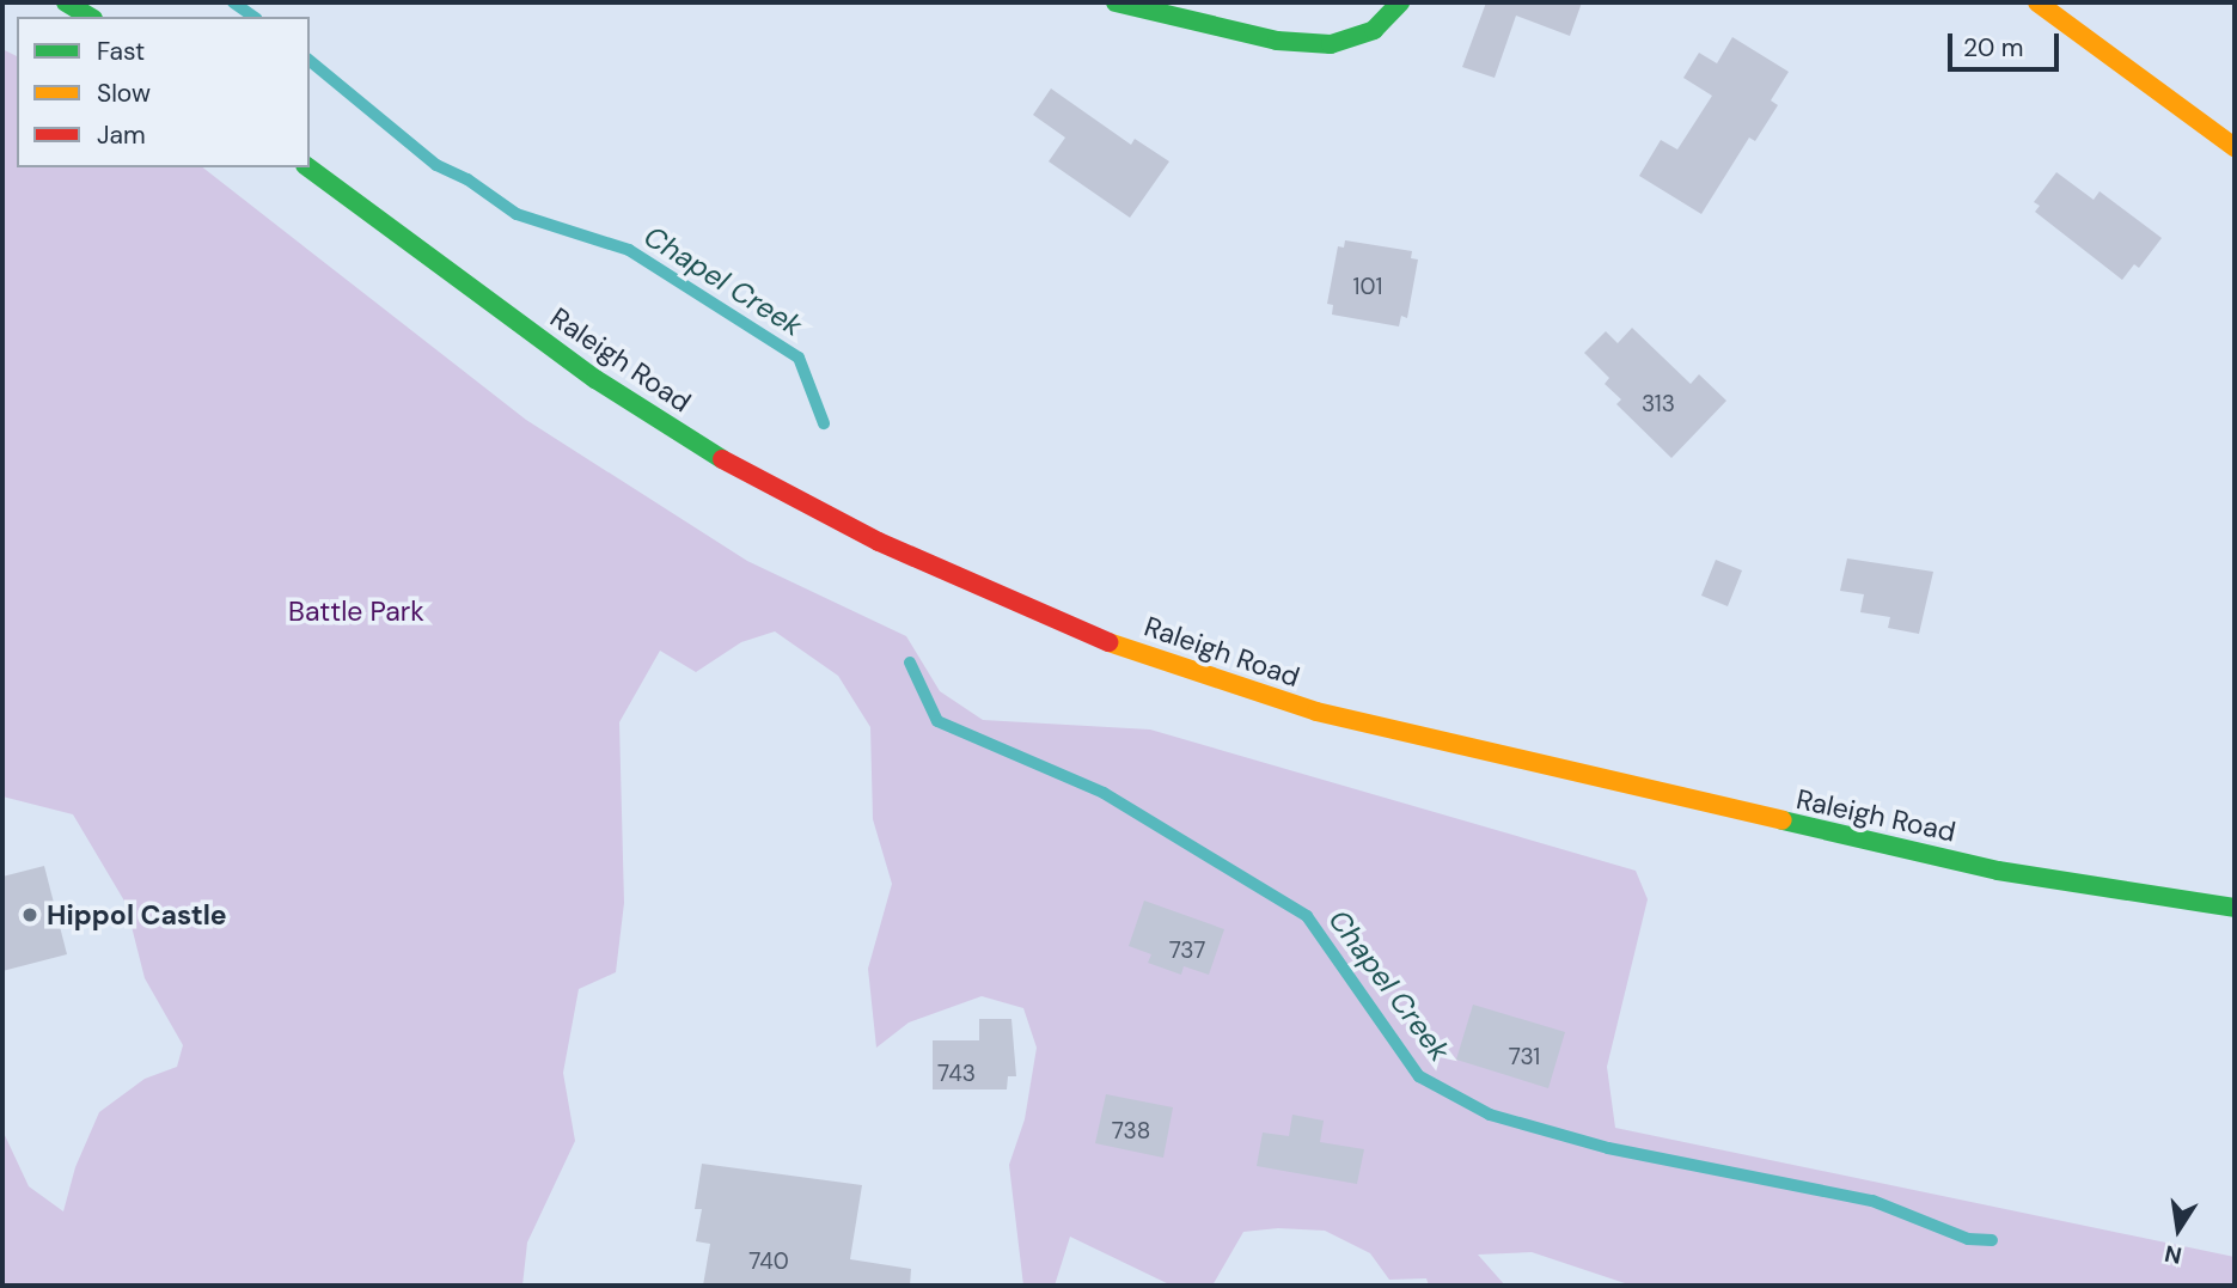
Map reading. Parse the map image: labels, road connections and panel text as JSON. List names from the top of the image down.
{
  "streets": {
    "main road": ["Raleigh Road"]
  },
  "water": ["Chapel Creek"],
  "parks": ["Battle Park"],
  "places": ["Hippol Castle"],
  "house_numbers": [
    "101",
    "313",
    "737",
    "731",
    "743",
    "738",
    "740"
  ],
  "legend": ["Fast", "Slow", "Jam"],
  "scale_bar": "20 m",
  "north": "bottom"
}
